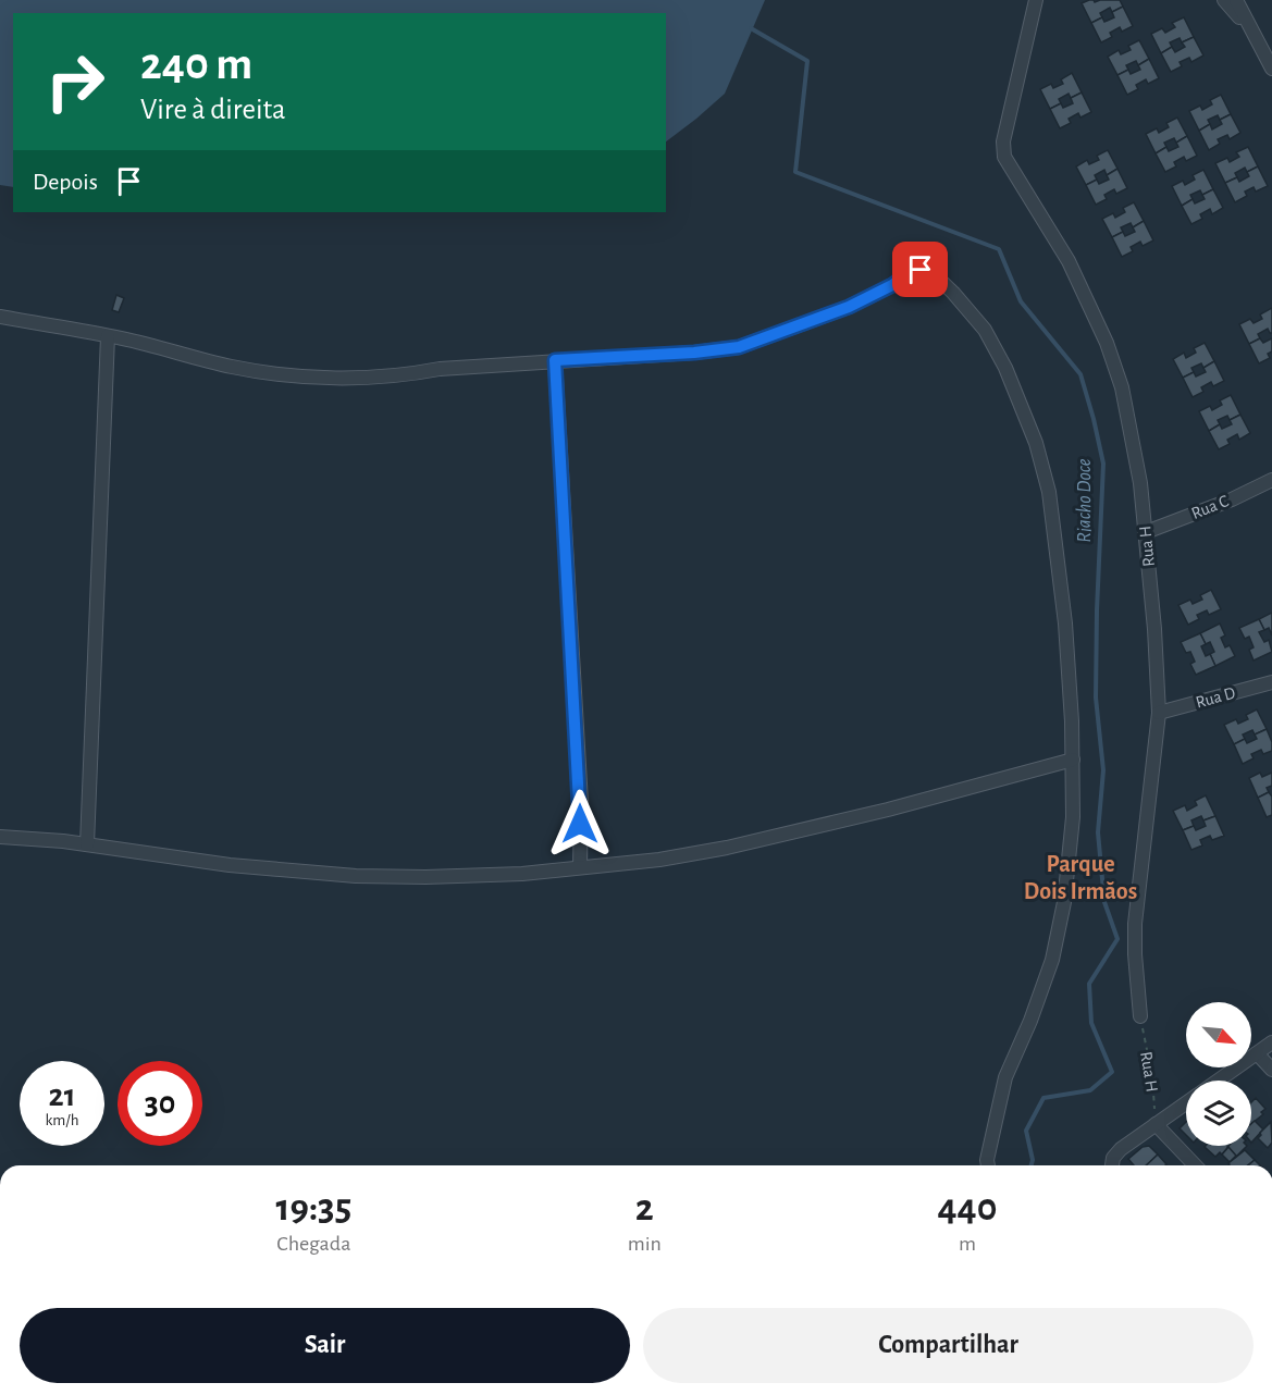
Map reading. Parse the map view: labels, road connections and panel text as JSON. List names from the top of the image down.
{
  "streets": {
    "street": ["Rua C", "Rua H", "Rua D"]
  },
  "crossings": [
    ["Rua C", "Rua H"],
    ["Rua H", "Rua D"]
  ],
  "districts": ["Parque Dois Irmăos"],
  "water": ["Riacho Doce"],
  "north": "bottom right",
  "page": {
    "turn": ["240 m", "Vire à direita"],
    "then": "Depois",
    "speed": "21 km/h",
    "limit": "30",
    "eta": [
      "19:35",
      "Chegada",
      "2",
      "min",
      "440",
      "m"
    ],
    "buttons": ["Sair", "Compartilhar"]
  }
}
